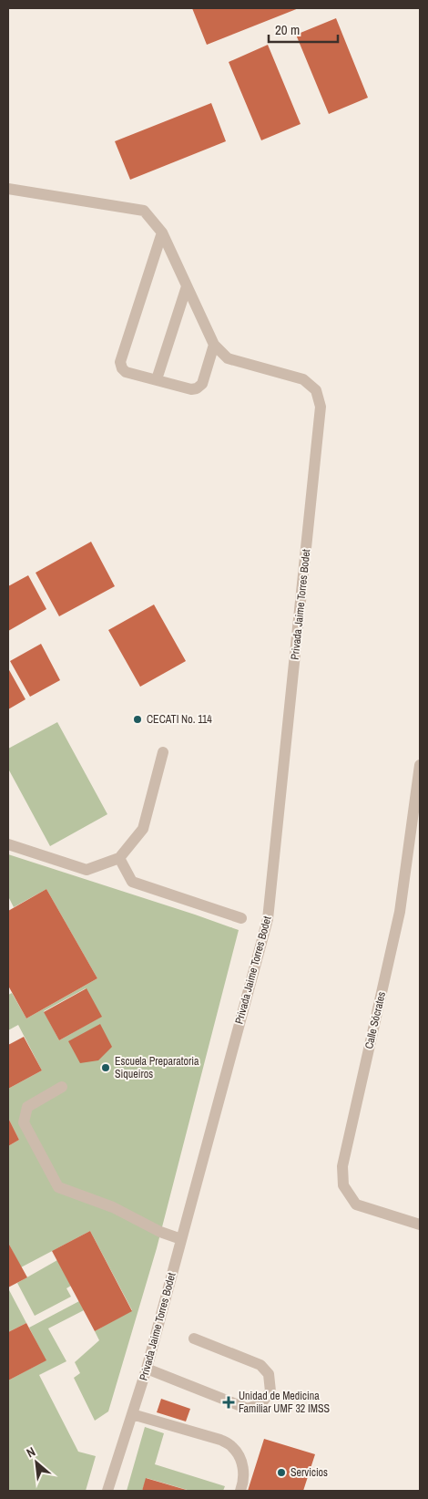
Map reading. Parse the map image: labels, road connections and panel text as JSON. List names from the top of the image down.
{
  "streets": {
    "street": ["Privada Jaime Torres Bodet", "Calle Sócrates"]
  },
  "places": {
    "other": ["CECATI No. 114", "Escuela Preparatoria Siqueiros", "Servicios"],
    "health": ["Unidad de Medicina Familiar UMF 32 IMSS"]
  },
  "scale_bar": "20 m",
  "north": "top left"
}
